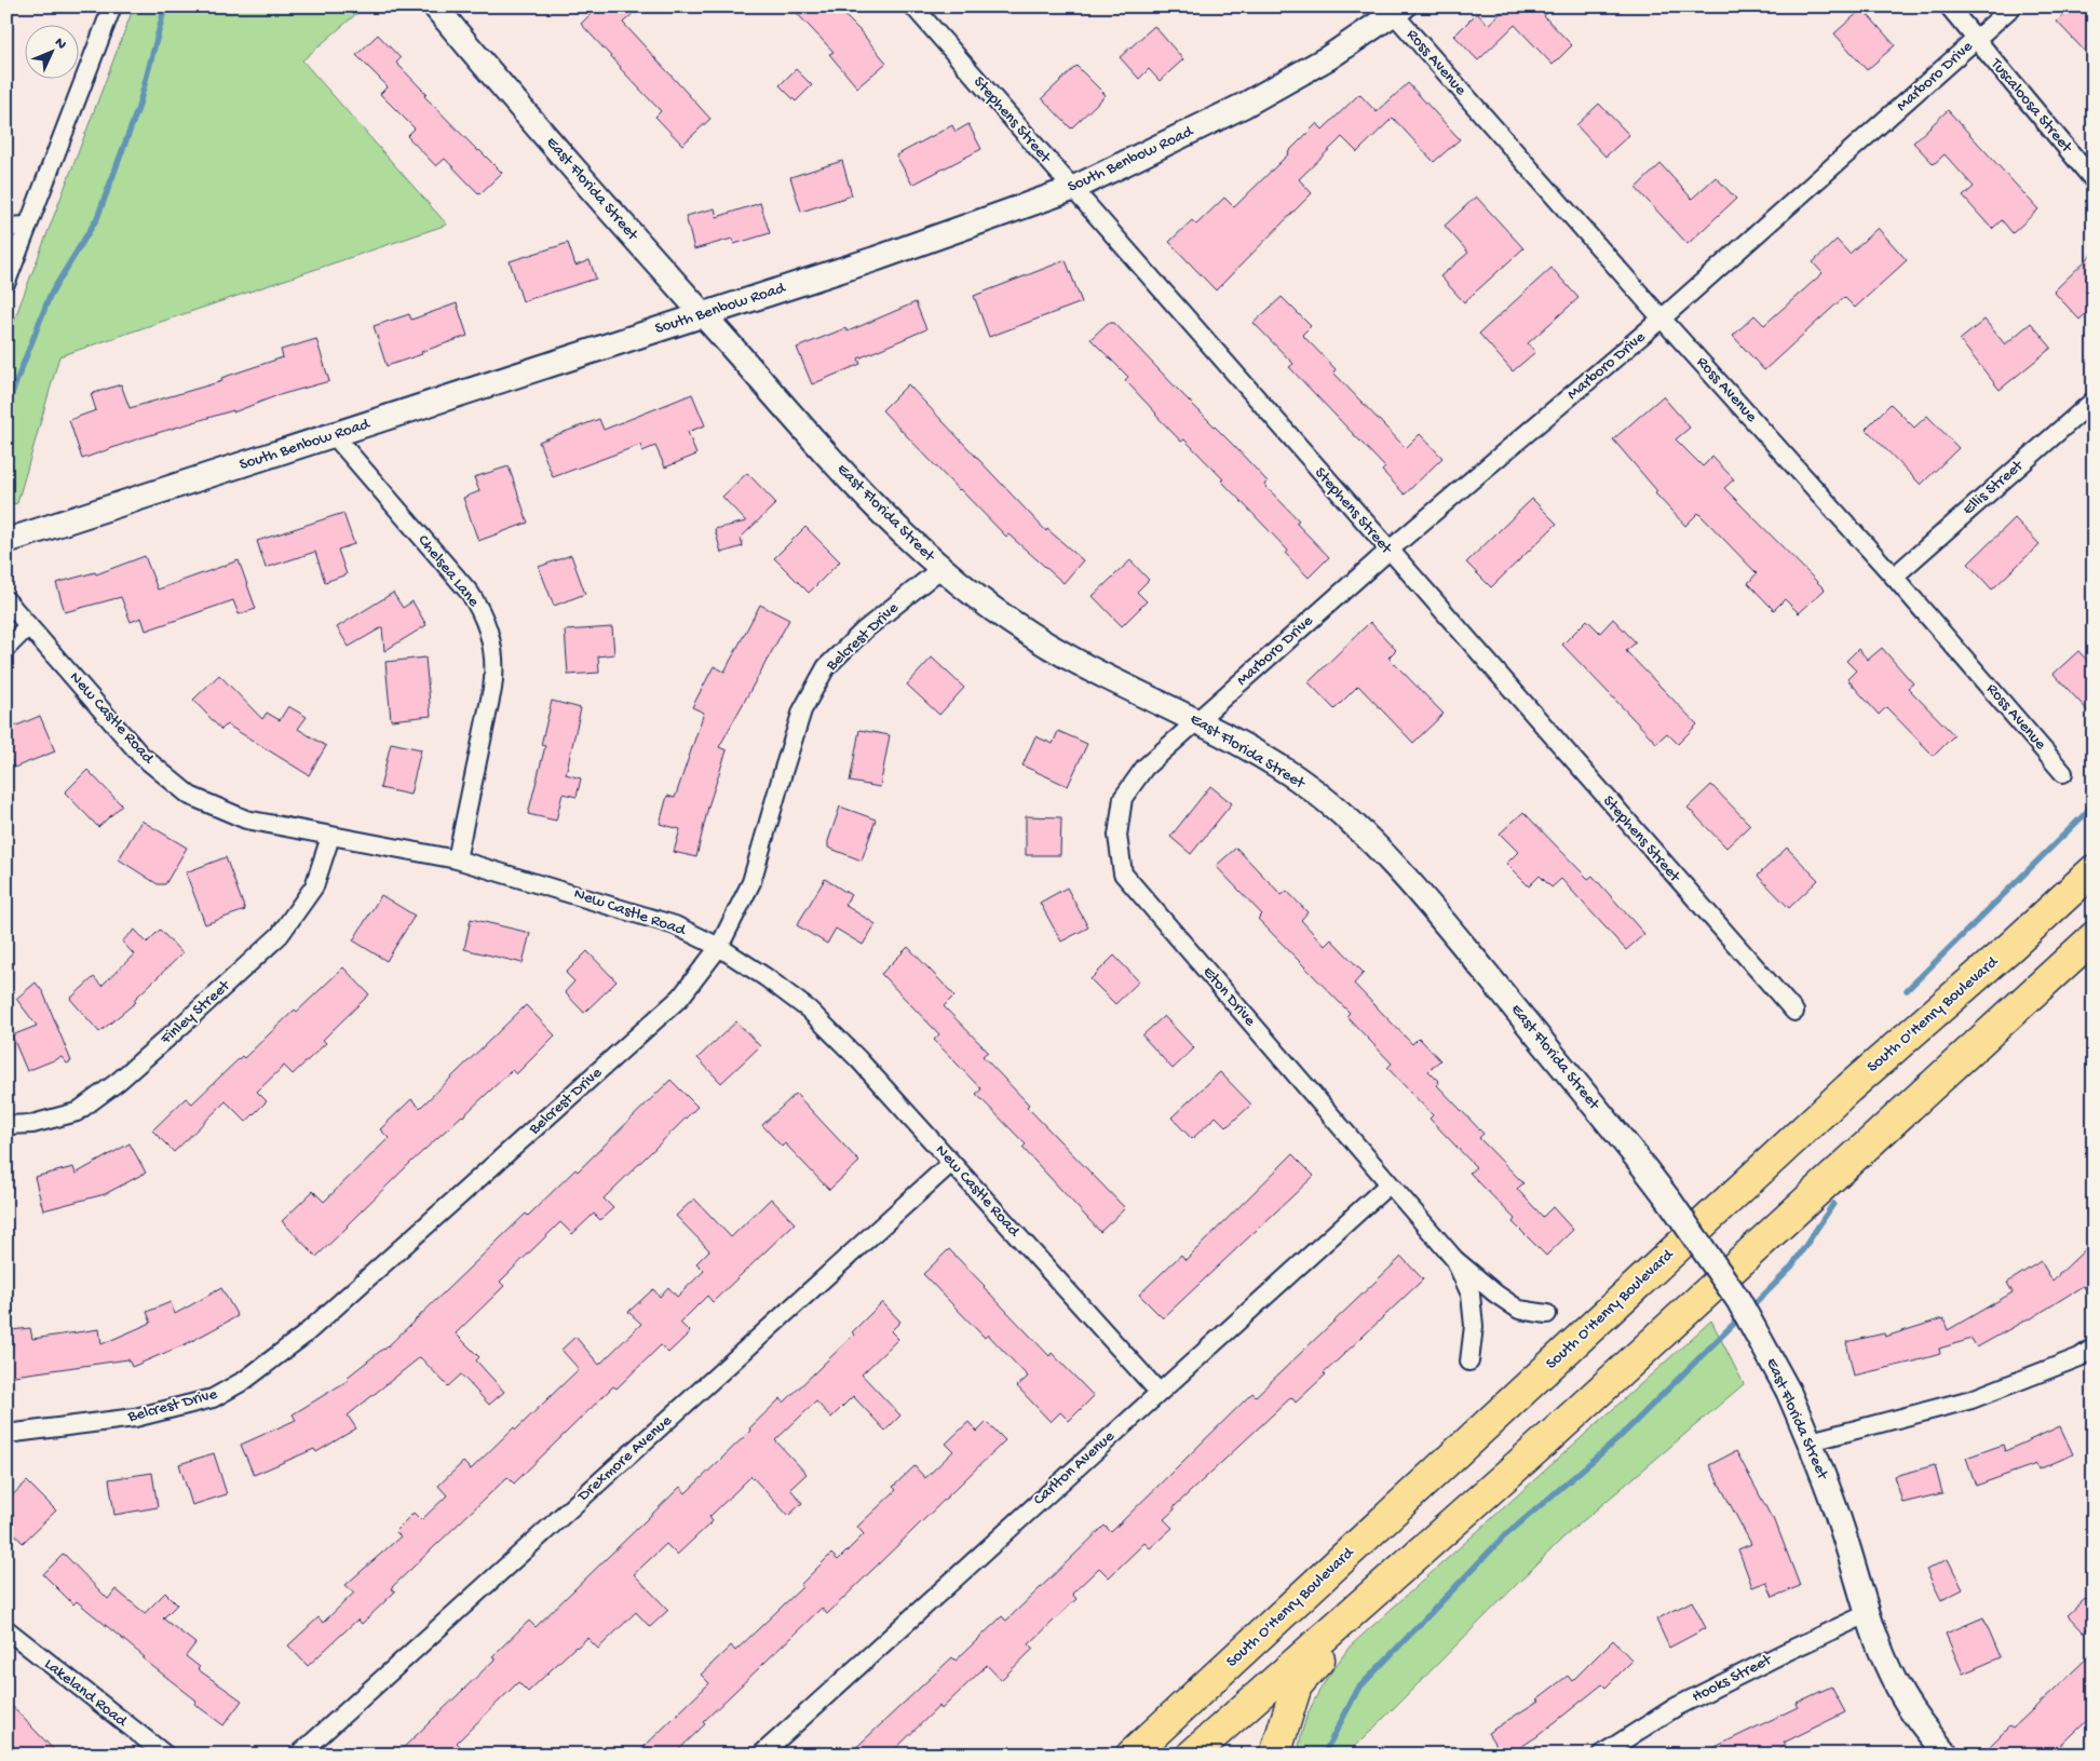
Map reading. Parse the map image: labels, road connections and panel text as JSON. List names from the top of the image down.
{
  "streets": {
    "highway": ["South O'Henry Boulevard"],
    "main road": ["South Benbow Road", "East Florida Street"],
    "street": [
      "Ross Avenue",
      "Marboro Drive",
      "Tuscaloosa Street",
      "Stephens Street",
      "Ellis Street",
      "Chelsea Lane",
      "Belcrest Drive",
      "New Castle Road",
      "Eton Drive",
      "Finley Street",
      "Drexmore Avenue",
      "Carlton Avenue",
      "Hooks Street",
      "Lakeland Road"
    ]
  },
  "crossings": [
    ["Ross Avenue", "Marboro Drive"],
    ["Ross Avenue", "South Benbow Road"],
    ["Ross Avenue", "Ellis Street"],
    ["Marboro Drive", "Tuscaloosa Street"],
    ["Marboro Drive", "Stephens Street"],
    ["Marboro Drive", "East Florida Street"],
    ["Marboro Drive", "Eton Drive"],
    ["Stephens Street", "South Benbow Road"],
    ["South Benbow Road", "East Florida Street"],
    ["South Benbow Road", "Chelsea Lane"],
    ["East Florida Street", "Belcrest Drive"],
    ["East Florida Street", "Eton Drive"],
    ["East Florida Street", "Hooks Street"],
    ["Chelsea Lane", "New Castle Road"],
    ["Belcrest Drive", "New Castle Road"],
    ["New Castle Road", "Finley Street"],
    ["New Castle Road", "Drexmore Avenue"],
    ["New Castle Road", "Carlton Avenue"],
    ["Eton Drive", "Carlton Avenue"]
  ],
  "north": "top right"
}
